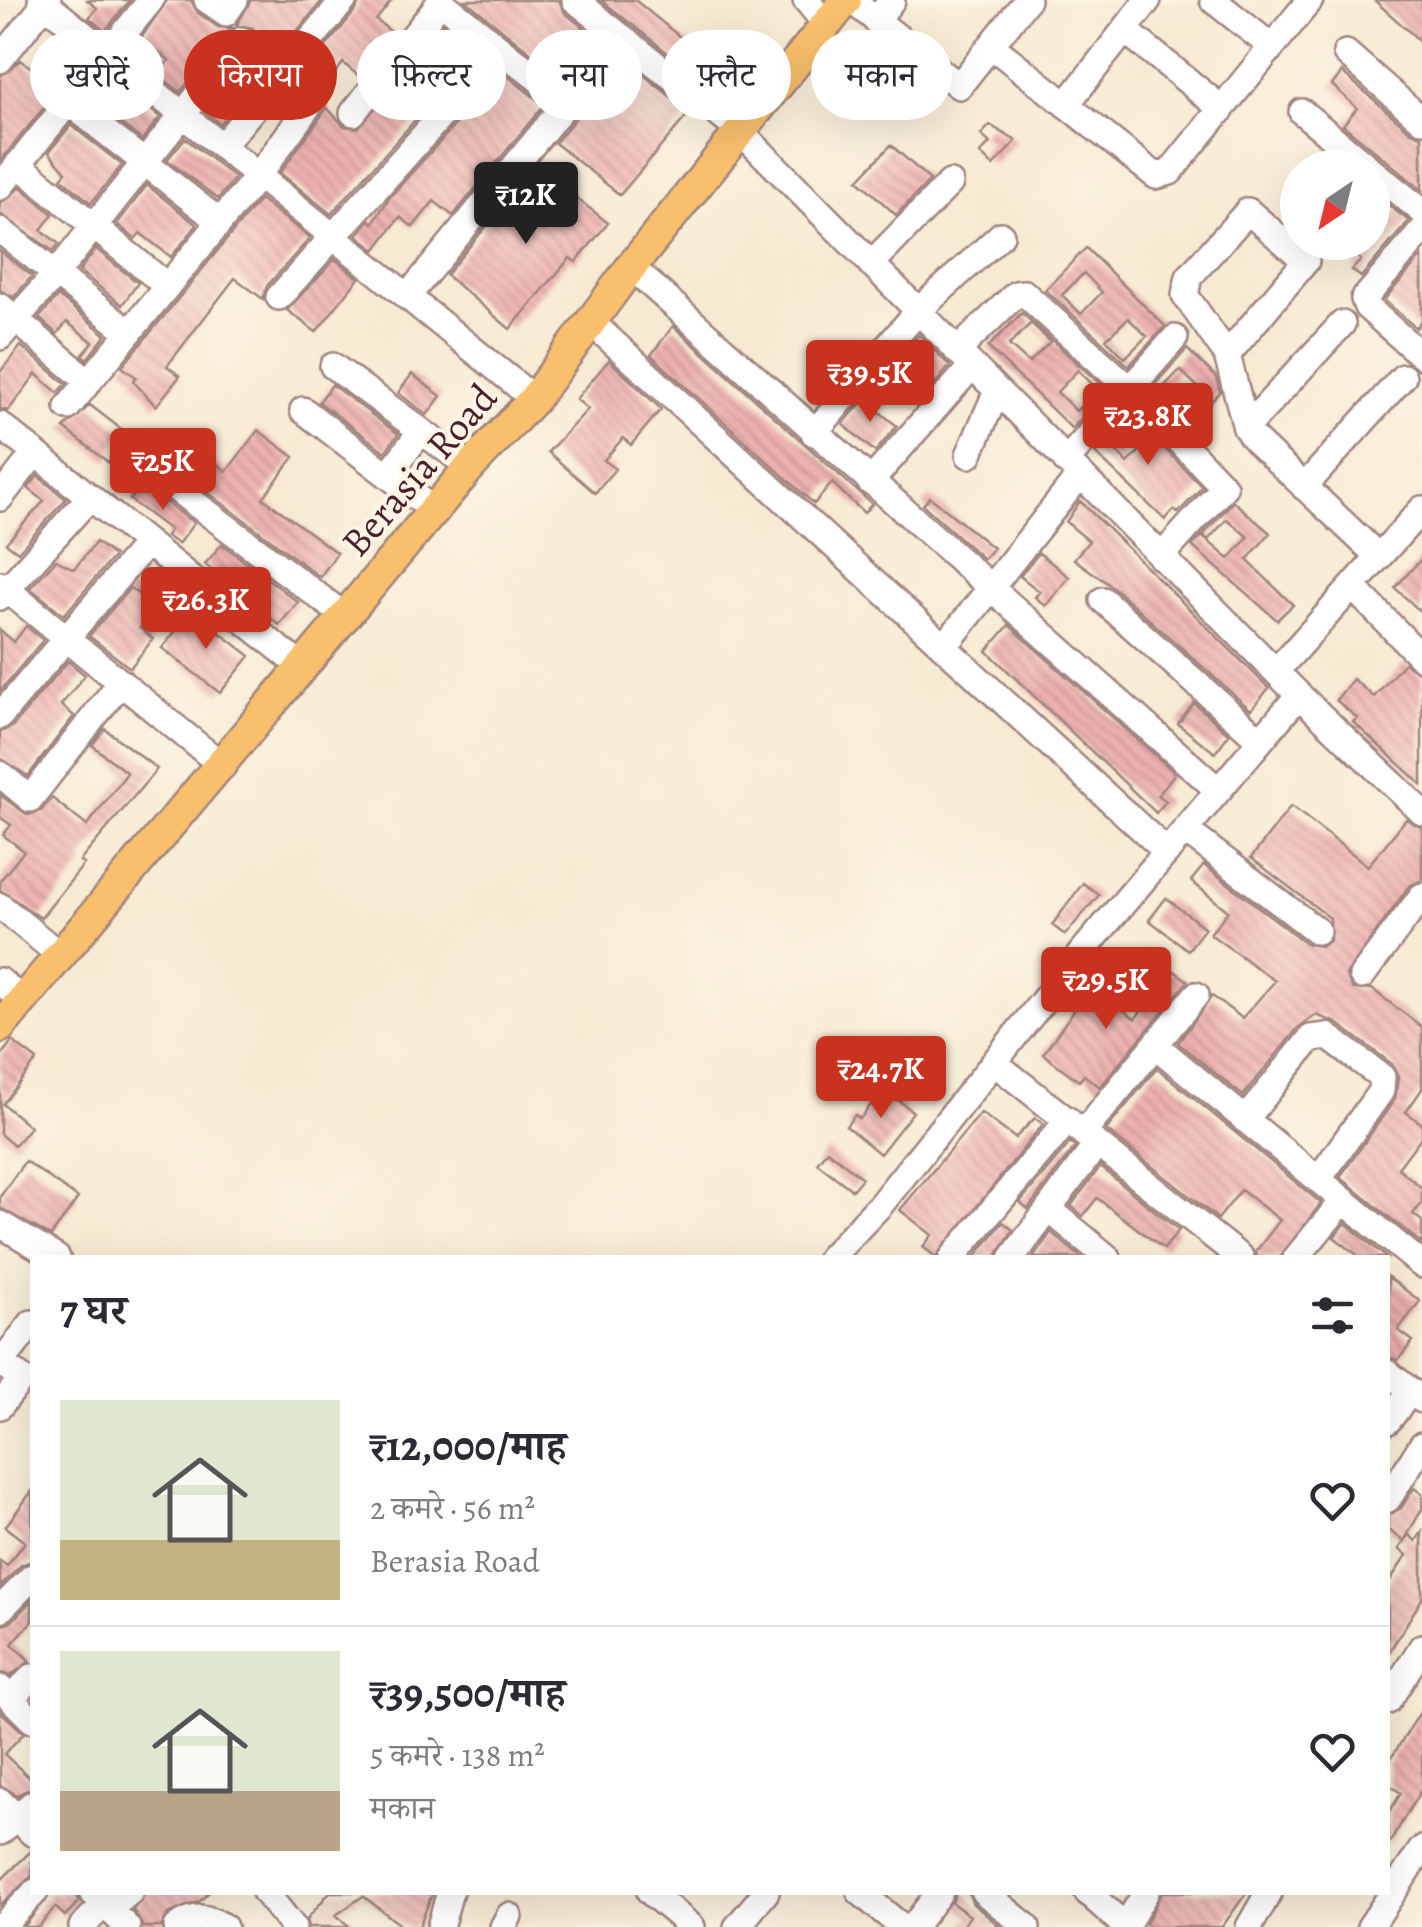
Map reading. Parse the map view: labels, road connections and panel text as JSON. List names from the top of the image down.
{
  "streets": {
    "main road": ["Berasia Road"]
  },
  "north": "bottom left",
  "page": {
    "chip": [
      "खरीदें",
      "किराया",
      "फ़िल्टर",
      "नया",
      "फ़्लैट",
      "मकान"
    ],
    "price": [
      "₹12K",
      "₹39.5K",
      "₹23.8K",
      "₹25K",
      "₹26.3K",
      "₹29.5K",
      "₹24.7K"
    ],
    "heading": "7 घर",
    "list": [
      {
        "name": "₹12,000/माह",
        "note": "2 कमरे · 56 m² · Berasia Road"
      },
      {
        "name": "₹39,500/माह",
        "note": "5 कमरे · 138 m² · मकान"
      }
    ]
  }
}
